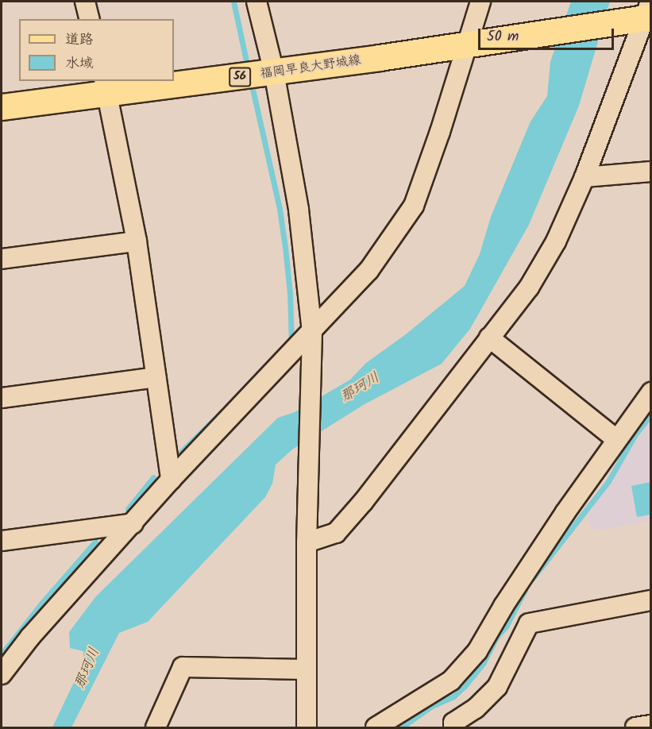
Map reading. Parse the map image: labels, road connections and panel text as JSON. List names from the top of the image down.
{
  "streets": {
    "main road": ["福岡早良大野城線", "56"]
  },
  "crossings": [
    ["福岡早良大野城線", "56"]
  ],
  "water": ["那珂川"],
  "legend": ["道路", "水域"],
  "scale_bar": "50 m"
}
